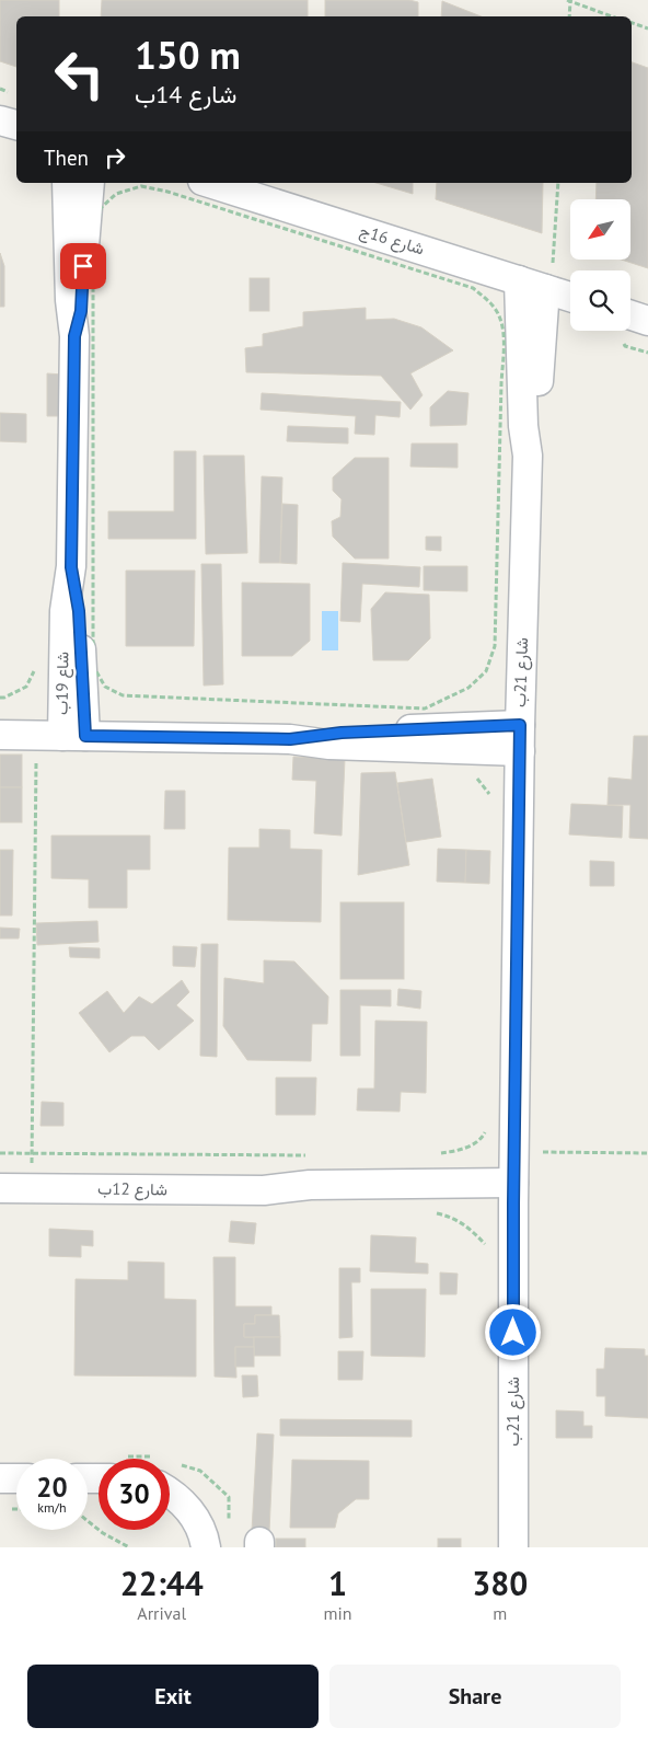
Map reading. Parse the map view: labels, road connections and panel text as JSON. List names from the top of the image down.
{
  "streets": {
    "street": [
      "شارع 16ج",
      "شارع 21ب",
      "شاع 19ب",
      "شارع 12ب"
    ]
  },
  "crossings": [
    ["شارع 16ج", "شارع 21ب"],
    ["شارع 21ب", "شارع 12ب"]
  ],
  "north": "bottom left",
  "page": {
    "turn": ["150 m", "شارع 14ب"],
    "then": "Then",
    "speed": "20 km/h",
    "limit": "30",
    "eta": [
      "22:44",
      "Arrival",
      "1",
      "min",
      "380",
      "m"
    ],
    "buttons": ["Exit", "Share"]
  }
}
